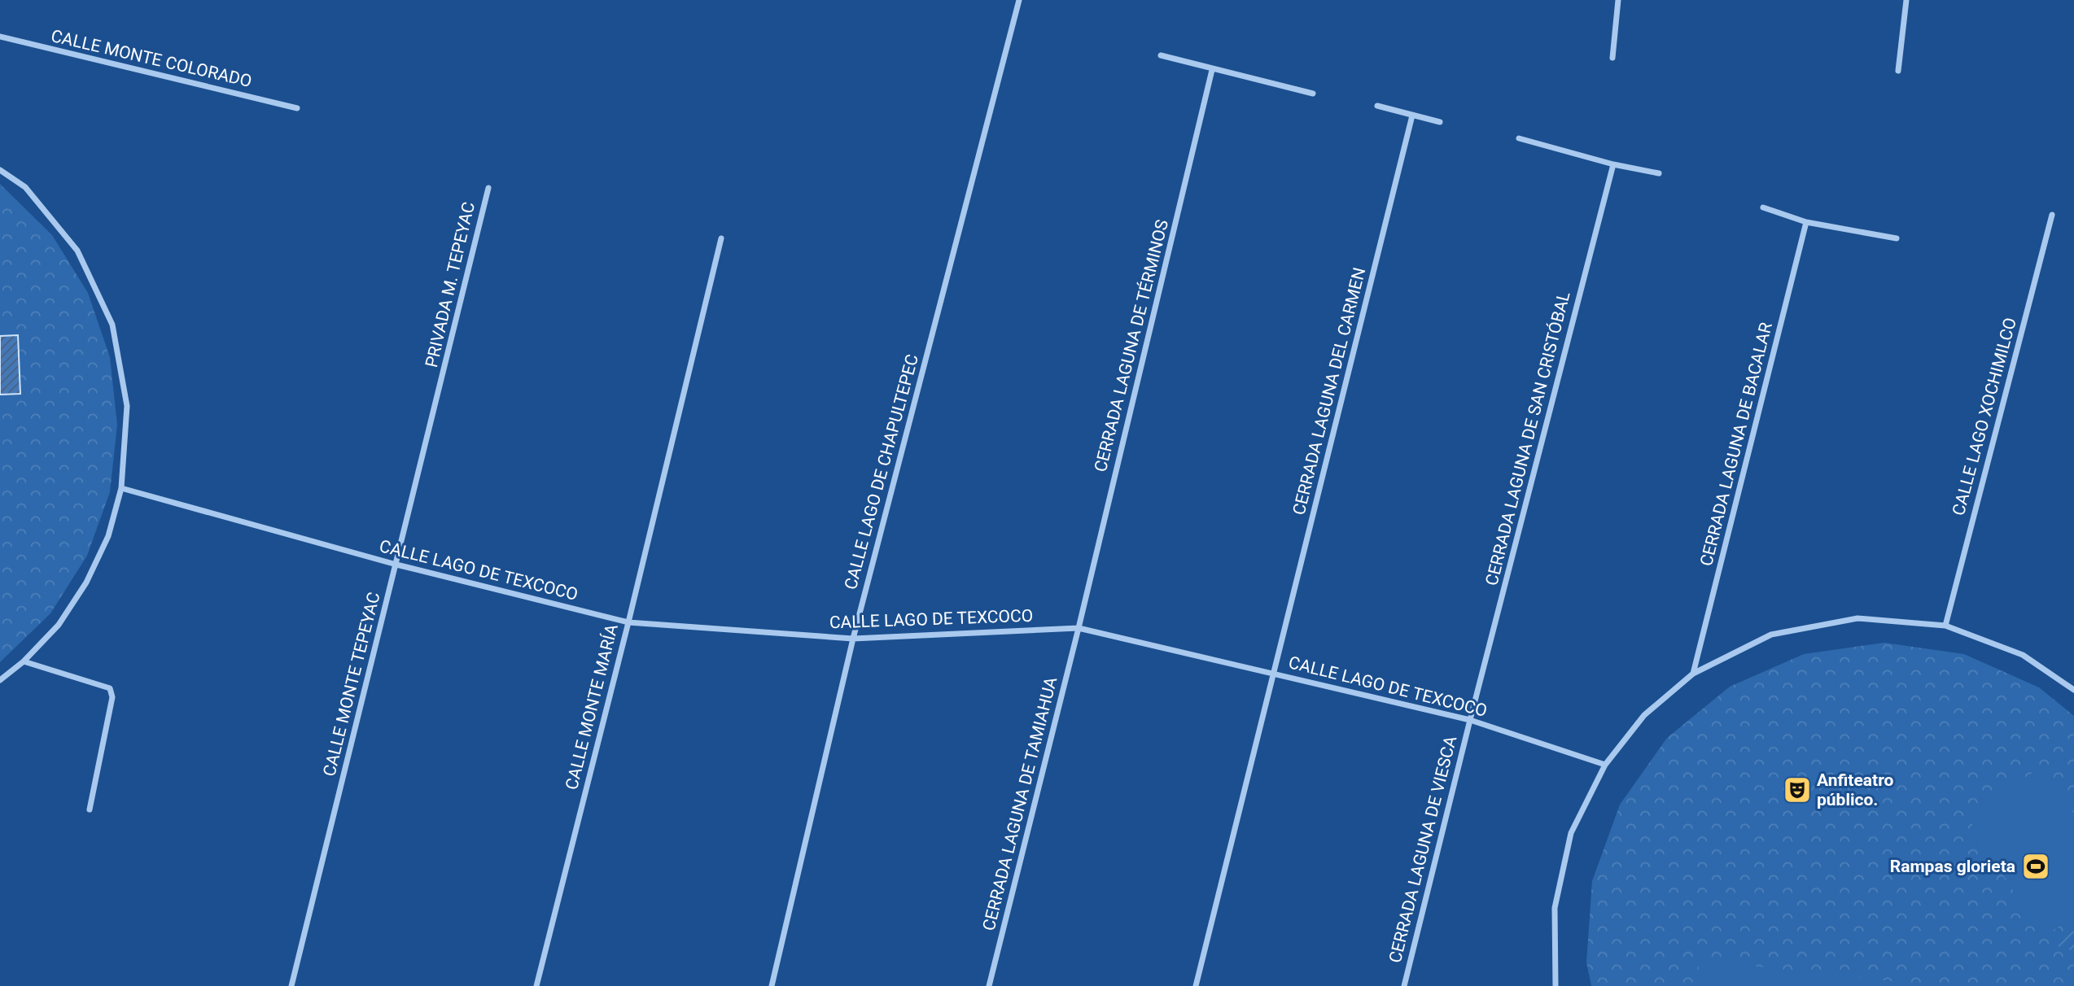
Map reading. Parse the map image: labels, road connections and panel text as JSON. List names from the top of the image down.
{
  "streets": {
    "street": [
      "CALLE MONTE COLORADO",
      "PRIVADA M. TEPEYAC",
      "CERRADA LAGUNA DE TÉRMINOS",
      "CERRADA LAGUNA DEL CARMEN",
      "CALLE LAGO XOCHIMILCO",
      "CERRADA LAGUNA DE SAN CRISTÓBAL",
      "CERRADA LAGUNA DE BACALAR",
      "CALLE LAGO DE CHAPULTEPEC",
      "CALLE LAGO DE TEXCOCO",
      "CALLE MONTE TEPEYAC",
      "CALLE MONTE MARÍA",
      "CERRADA LAGUNA DE TAMIAHUA",
      "CERRADA LAGUNA DE VIESCA"
    ]
  },
  "crossings": [
    ["PRIVADA M. TEPEYAC", "CALLE MONTE TEPEYAC"],
    ["CERRADA LAGUNA DE TÉRMINOS", "CALLE LAGO DE TEXCOCO"],
    ["CERRADA LAGUNA DE TÉRMINOS", "CERRADA LAGUNA DE TAMIAHUA"],
    ["CERRADA LAGUNA DEL CARMEN", "CALLE LAGO DE TEXCOCO"],
    ["CERRADA LAGUNA DE SAN CRISTÓBAL", "CALLE LAGO DE TEXCOCO"],
    ["CERRADA LAGUNA DE SAN CRISTÓBAL", "CERRADA LAGUNA DE VIESCA"],
    ["CALLE LAGO DE CHAPULTEPEC", "CALLE LAGO DE TEXCOCO"],
    ["CALLE LAGO DE TEXCOCO", "CALLE MONTE TEPEYAC"],
    ["CALLE LAGO DE TEXCOCO", "CALLE MONTE MARÍA"],
    ["CALLE LAGO DE TEXCOCO", "CERRADA LAGUNA DE TAMIAHUA"],
    ["CALLE LAGO DE TEXCOCO", "CERRADA LAGUNA DE VIESCA"]
  ],
  "places": {
    "theatre": ["Anfiteatro público."],
    "sports": ["Rampas glorieta"]
  }
}
